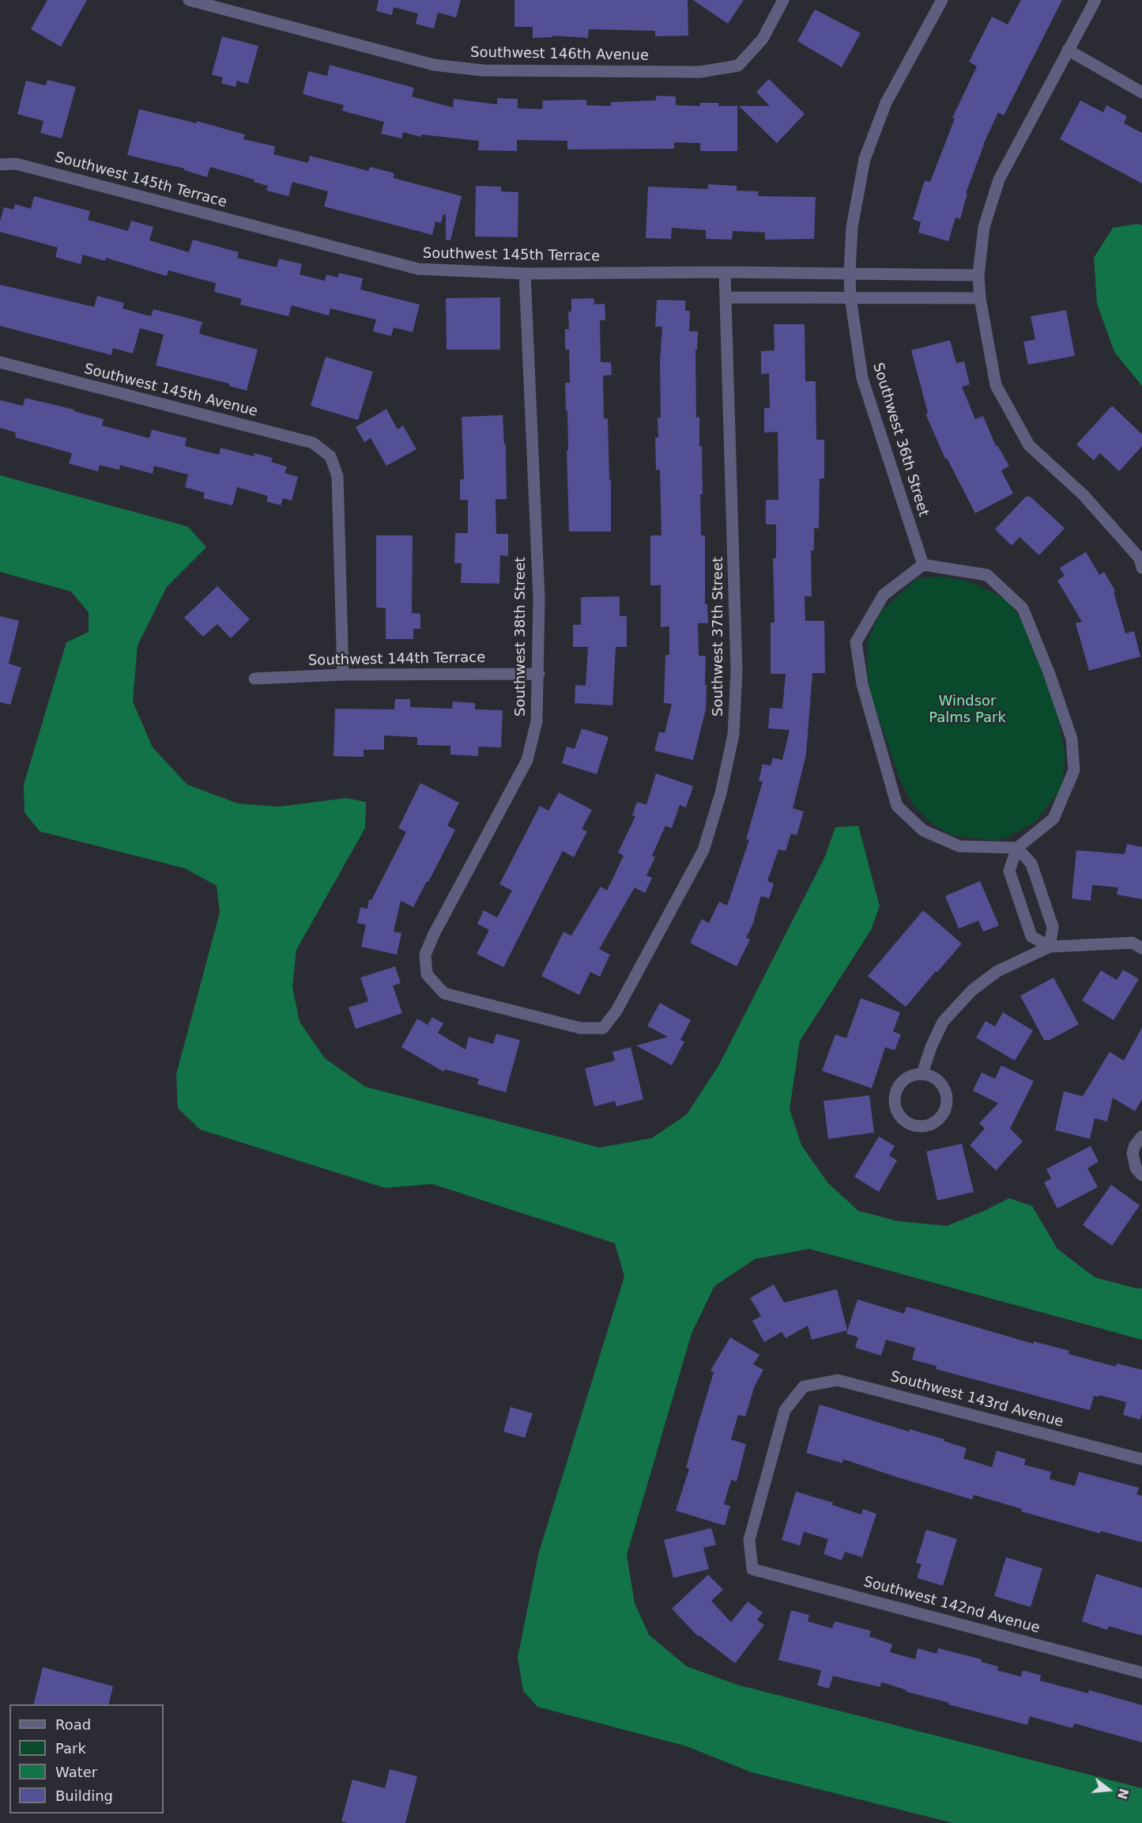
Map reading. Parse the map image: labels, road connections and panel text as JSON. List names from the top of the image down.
{
  "streets": {
    "street": [
      "Southwest 146th Avenue",
      "Southwest 145th Terrace",
      "Southwest 145th Avenue",
      "Southwest 36th Street",
      "Southwest 38th Street",
      "Southwest 37th Street",
      "Southwest 144th Terrace",
      "Southwest 143rd Avenue",
      "Southwest 142nd Avenue"
    ]
  },
  "crossings": [
    ["Southwest 145th Terrace", "Southwest 36th Street"],
    ["Southwest 145th Terrace", "Southwest 38th Street"],
    ["Southwest 145th Terrace", "Southwest 37th Street"],
    ["Southwest 145th Avenue", "Southwest 144th Terrace"],
    ["Southwest 38th Street", "Southwest 37th Street"],
    ["Southwest 38th Street", "Southwest 144th Terrace"],
    ["Southwest 143rd Avenue", "Southwest 142nd Avenue"]
  ],
  "parks": ["Windsor Palms Park"],
  "legend": [
    "Road",
    "Park",
    "Water",
    "Building"
  ],
  "north": "right"
}
